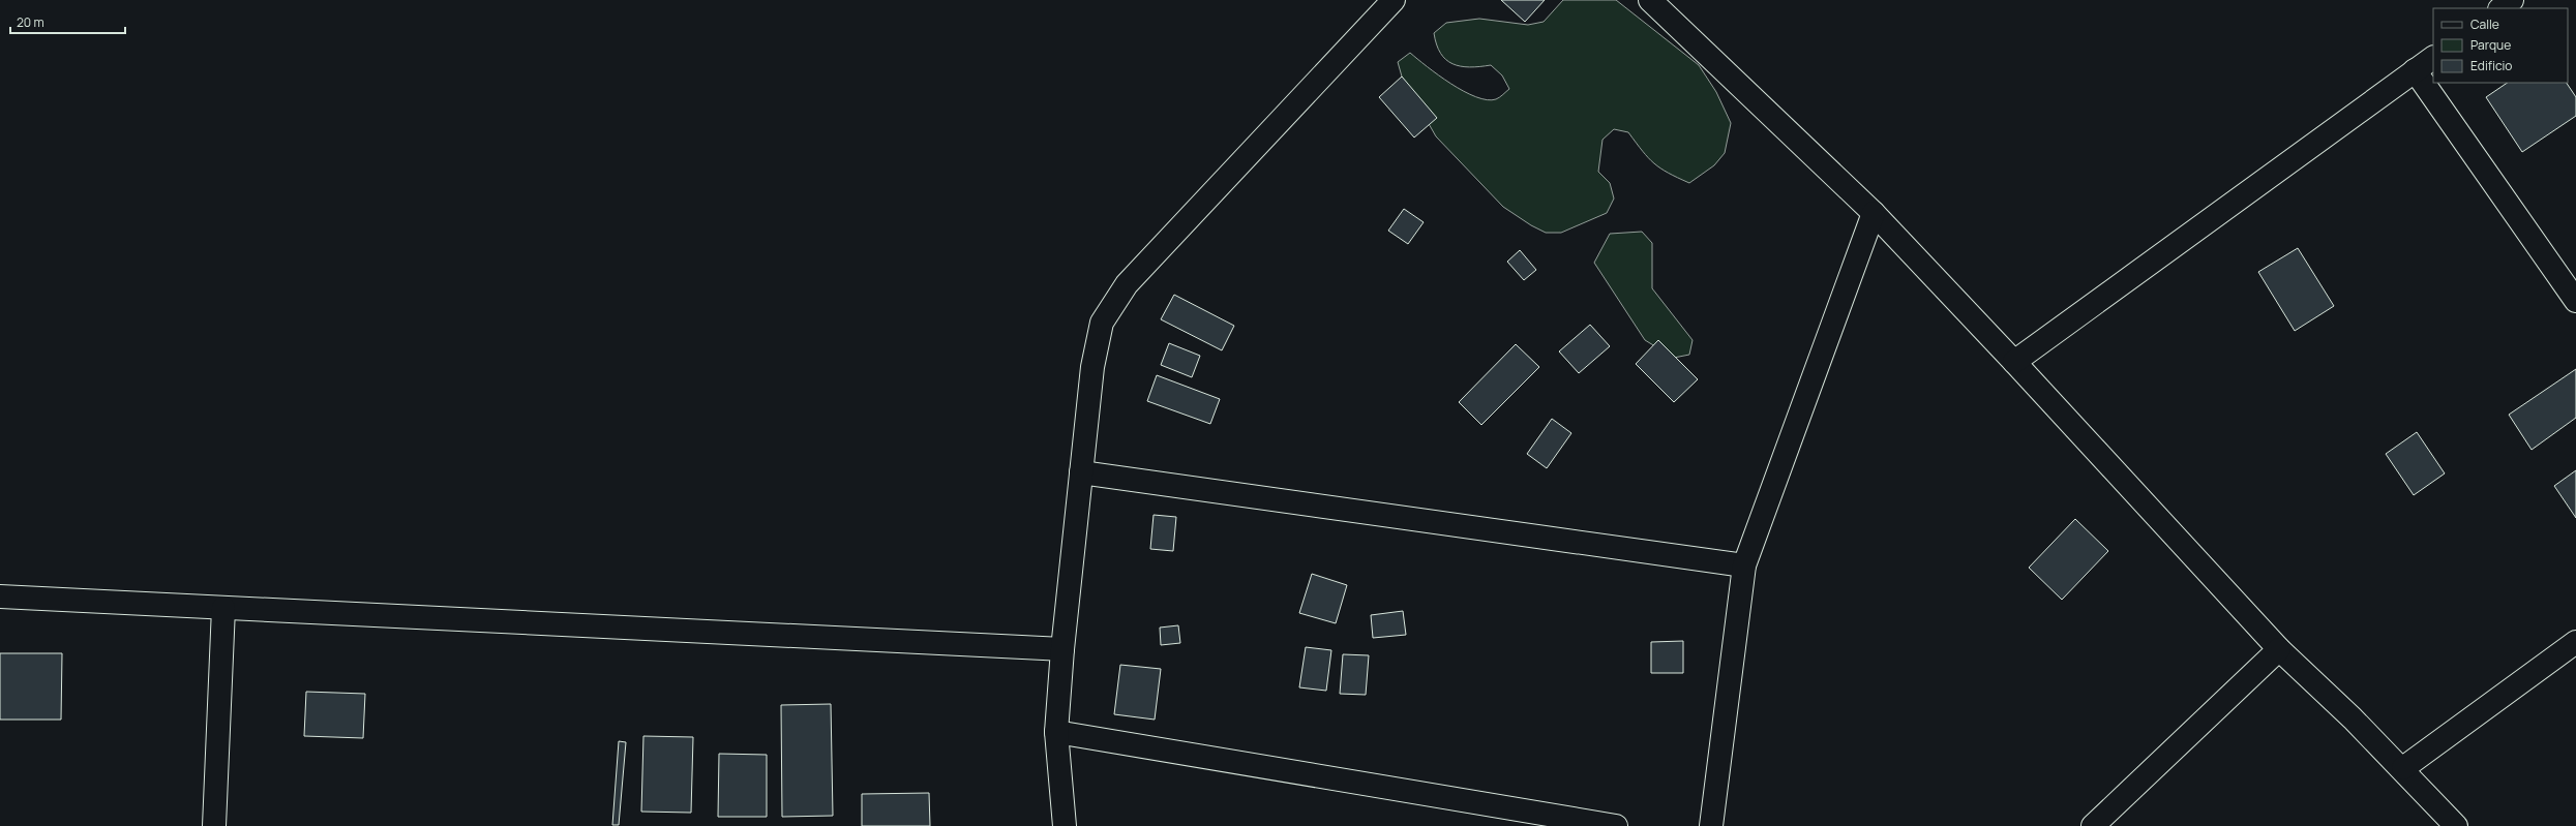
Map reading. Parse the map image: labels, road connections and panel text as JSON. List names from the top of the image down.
{
  "legend": ["Calle", "Parque", "Edificio"],
  "scale_bar": "20 m"
}
